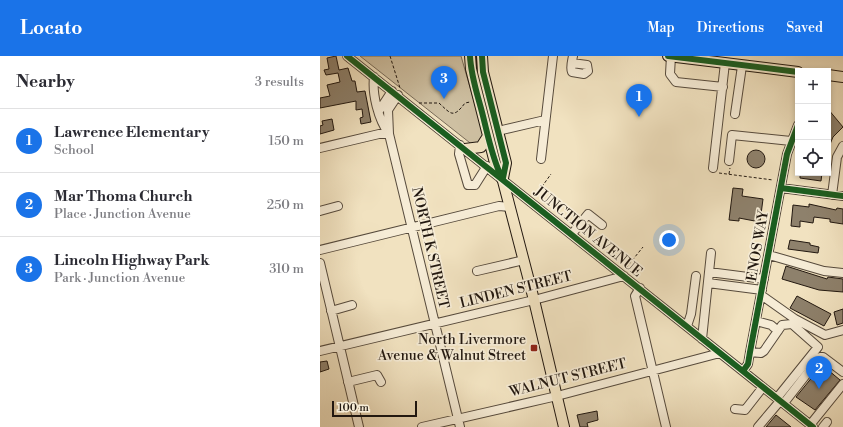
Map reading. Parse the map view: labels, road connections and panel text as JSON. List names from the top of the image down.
{
  "streets": {
    "street": [
      "JUNCTION AVENUE",
      "ENOS WAY",
      "NORTH K STREET",
      "LINDEN STREET",
      "WALNUT STREET"
    ]
  },
  "crossings": [
    ["JUNCTION AVENUE", "ENOS WAY"],
    ["JUNCTION AVENUE", "NORTH K STREET"],
    ["JUNCTION AVENUE", "LINDEN STREET"],
    ["JUNCTION AVENUE", "WALNUT STREET"],
    ["NORTH K STREET", "LINDEN STREET"],
    ["NORTH K STREET", "WALNUT STREET"]
  ],
  "places": {
    "transit": ["North Livermore Avenue & Walnut Street"]
  },
  "scale_bar": "100 m",
  "page": {
    "header": "Locato",
    "nav": ["Map", "Directions", "Saved"],
    "heading": ["Nearby", "3 results"],
    "pins": ["3", "1", "2"],
    "map_buttons": ["+", "−"],
    "list": [
      {
        "mark": "1",
        "name": "Lawrence Elementary",
        "note": "School",
        "value": "150 m"
      },
      {
        "mark": "2",
        "name": "Mar Thoma Church",
        "note": "Place · Junction Avenue",
        "value": "250 m"
      },
      {
        "mark": "3",
        "name": "Lincoln Highway Park",
        "note": "Park · Junction Avenue",
        "value": "310 m"
      }
    ],
    "scale": "100 m"
  }
}
